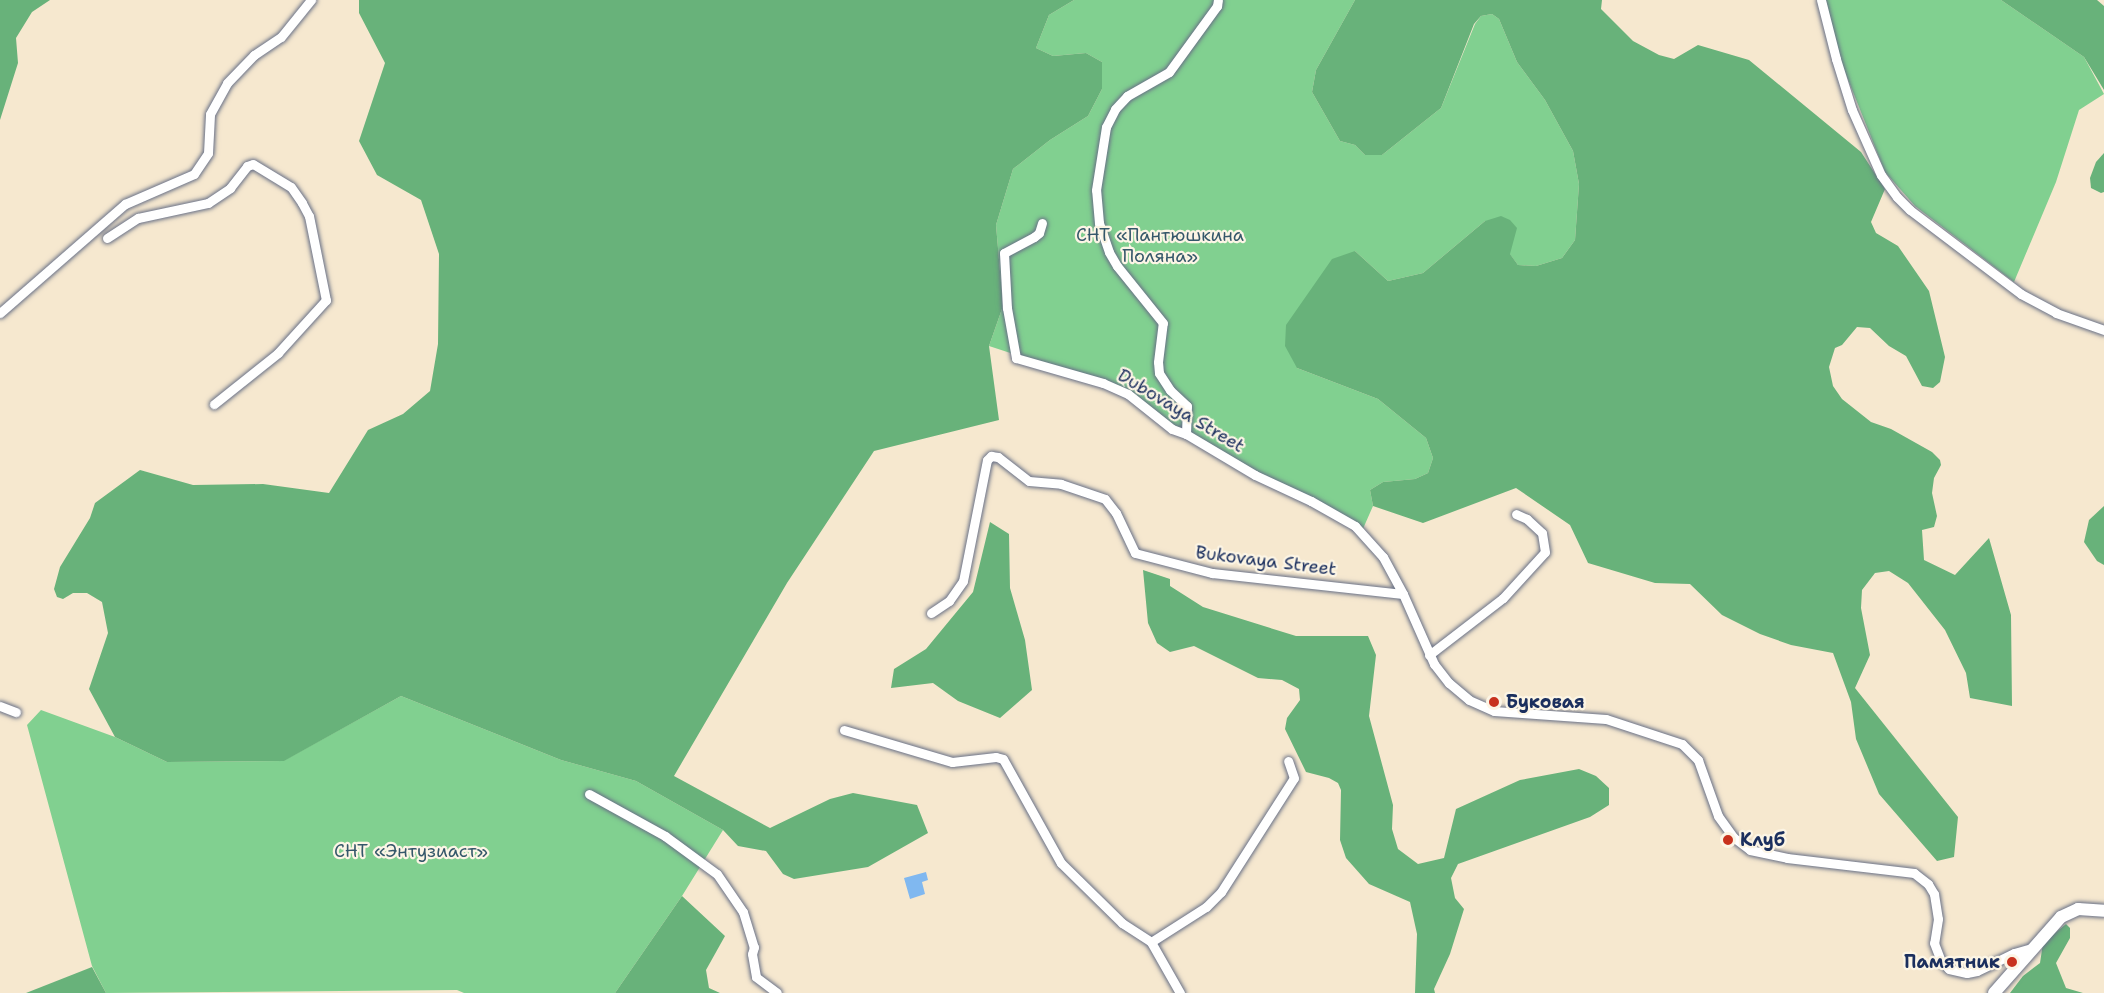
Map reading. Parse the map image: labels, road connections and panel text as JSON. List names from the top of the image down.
{
  "streets": {
    "street": ["Dubovaya Street", "Bukovaya Street"]
  },
  "crossings": [
    ["Dubovaya Street", "Bukovaya Street"]
  ],
  "parks": ["СНТ «Пантюшкина Поляна»", "СНТ «Энтузиаст»"],
  "places": ["Буковая", "Клуб", "Памятник"]
}
